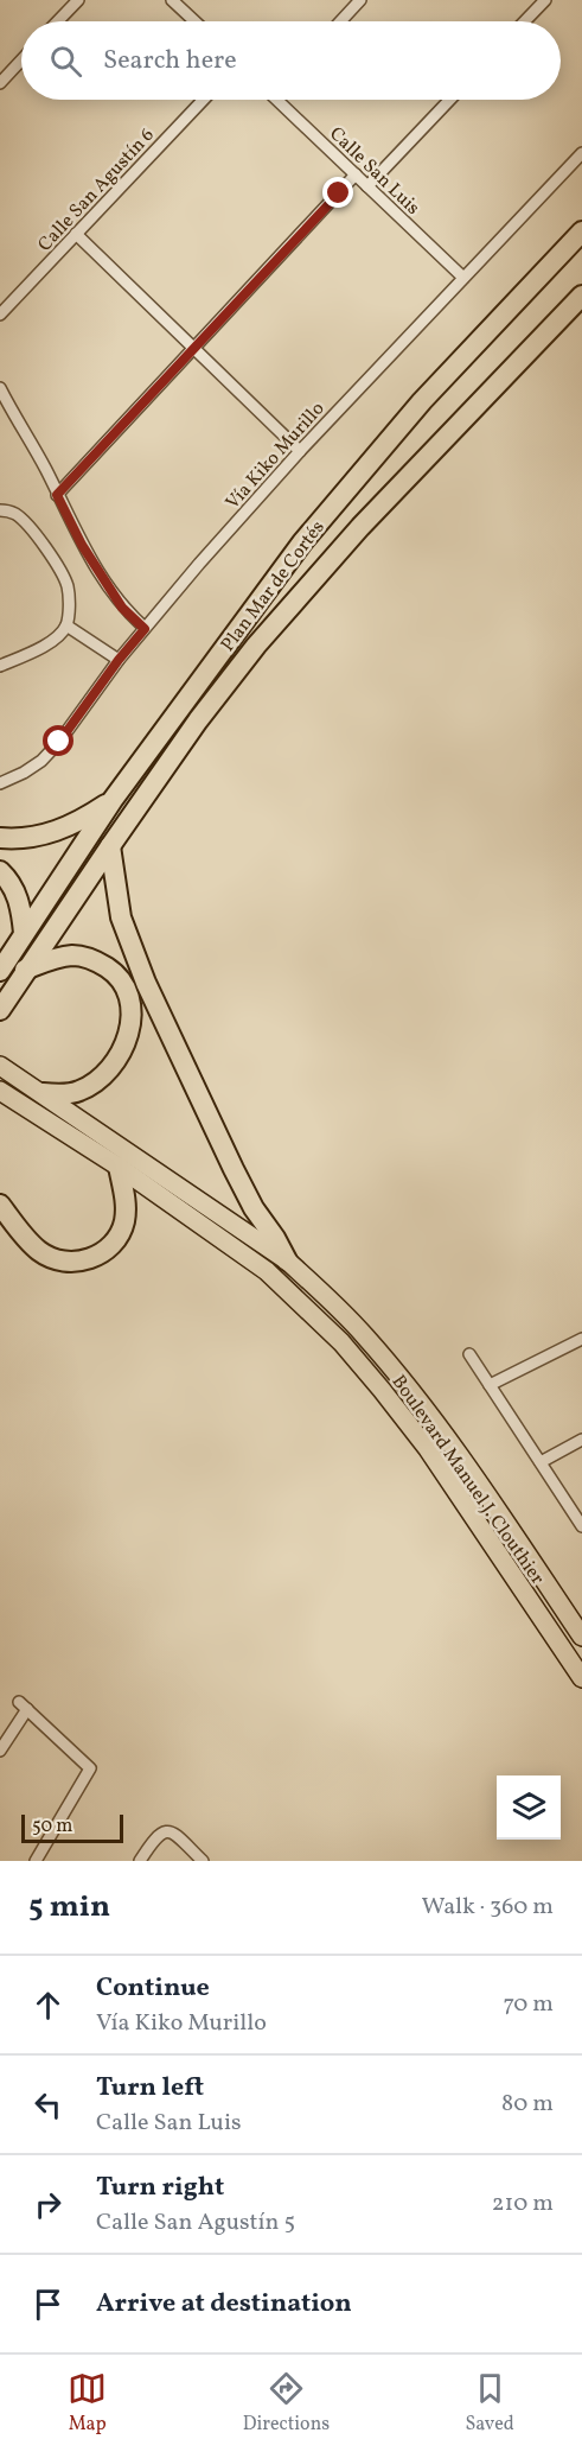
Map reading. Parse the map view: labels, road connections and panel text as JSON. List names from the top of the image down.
{
  "streets": {
    "highway": ["Plan Mar de Cortés"],
    "main road": ["Boulevard Manuel J. Clouthier"],
    "street": ["Calle San Luis", "Calle San Agustín 6", "Vía Kiko Murillo"]
  },
  "crossings": [
    ["Calle San Luis", "Vía Kiko Murillo"]
  ],
  "scale_bar": "50 m",
  "page": {
    "search": "Search here",
    "scale": "50 m",
    "heading": ["5 min", "Walk · 360 m"],
    "list": [
      ["Continue", "Vía Kiko Murillo", "70 m"],
      ["Turn left", "Calle San Luis", "80 m"],
      ["Turn right", "Calle San Agustín 5", "210 m"],
      "Arrive at destination"
    ],
    "nav": ["Map", "Directions", "Saved"]
  }
}
